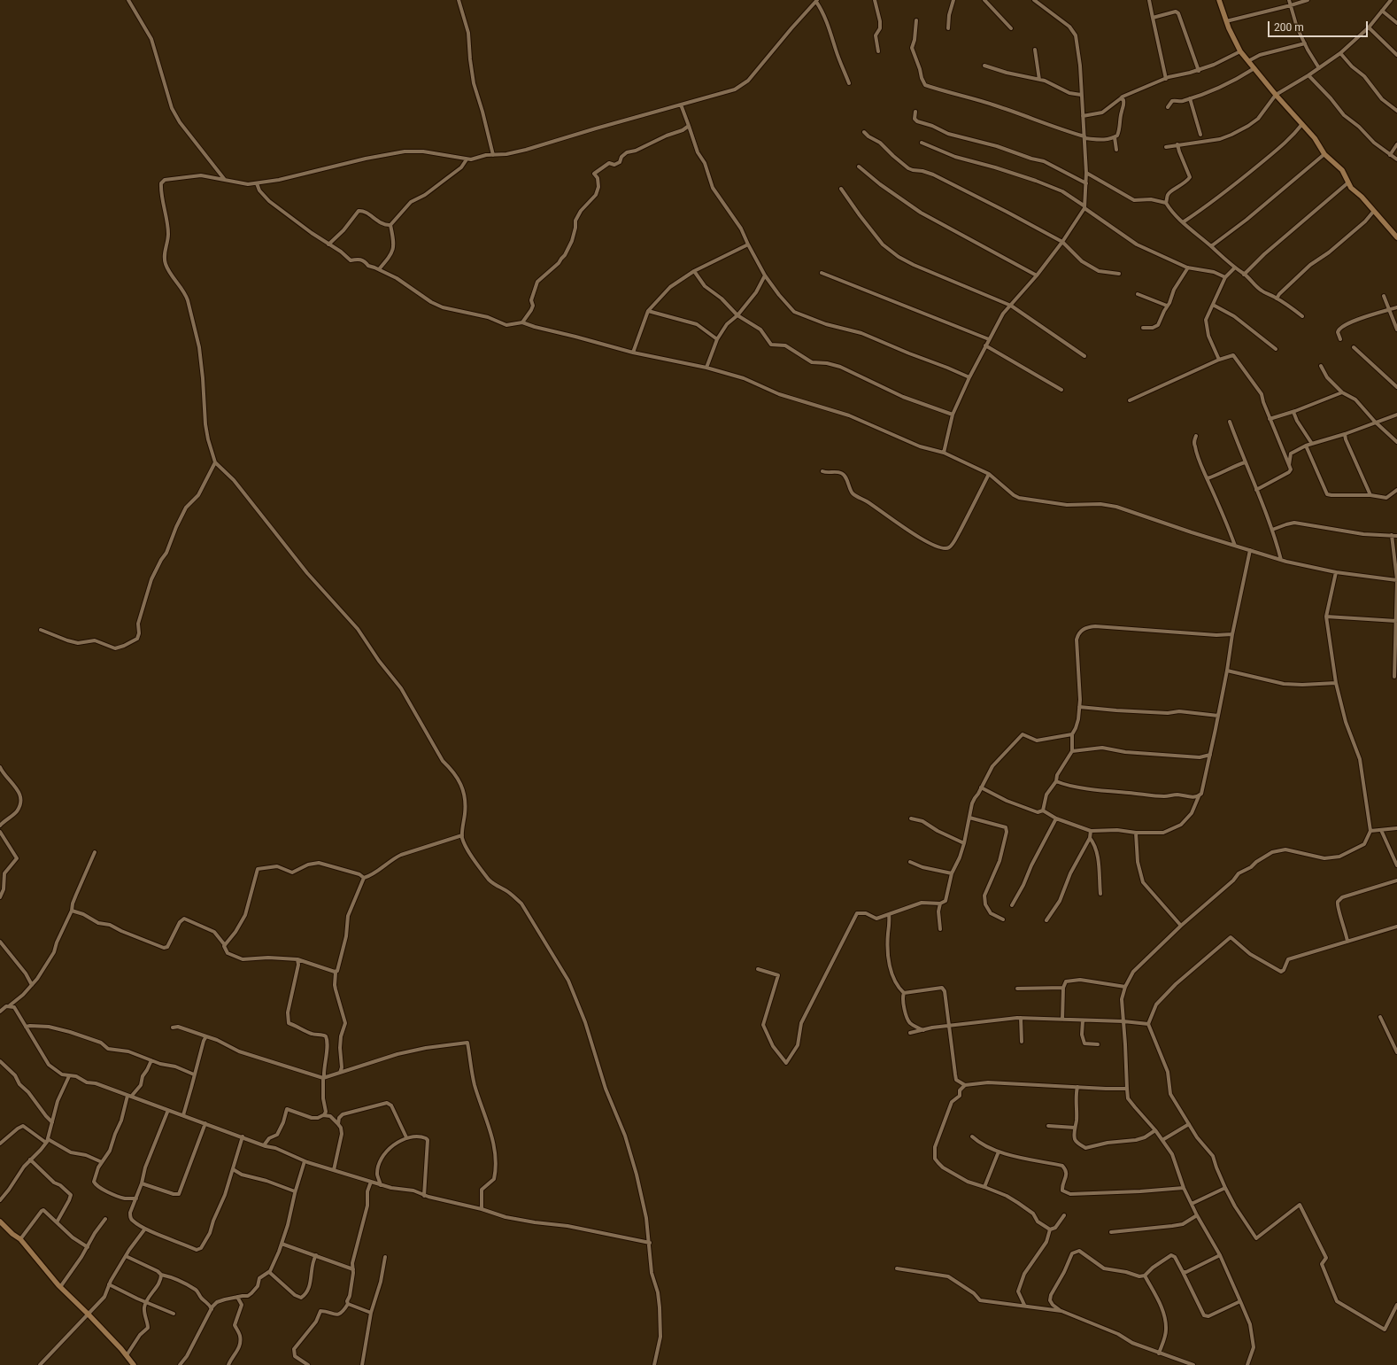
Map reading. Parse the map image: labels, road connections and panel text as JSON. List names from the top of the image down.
{
  "scale_bar": "200 m"
}
